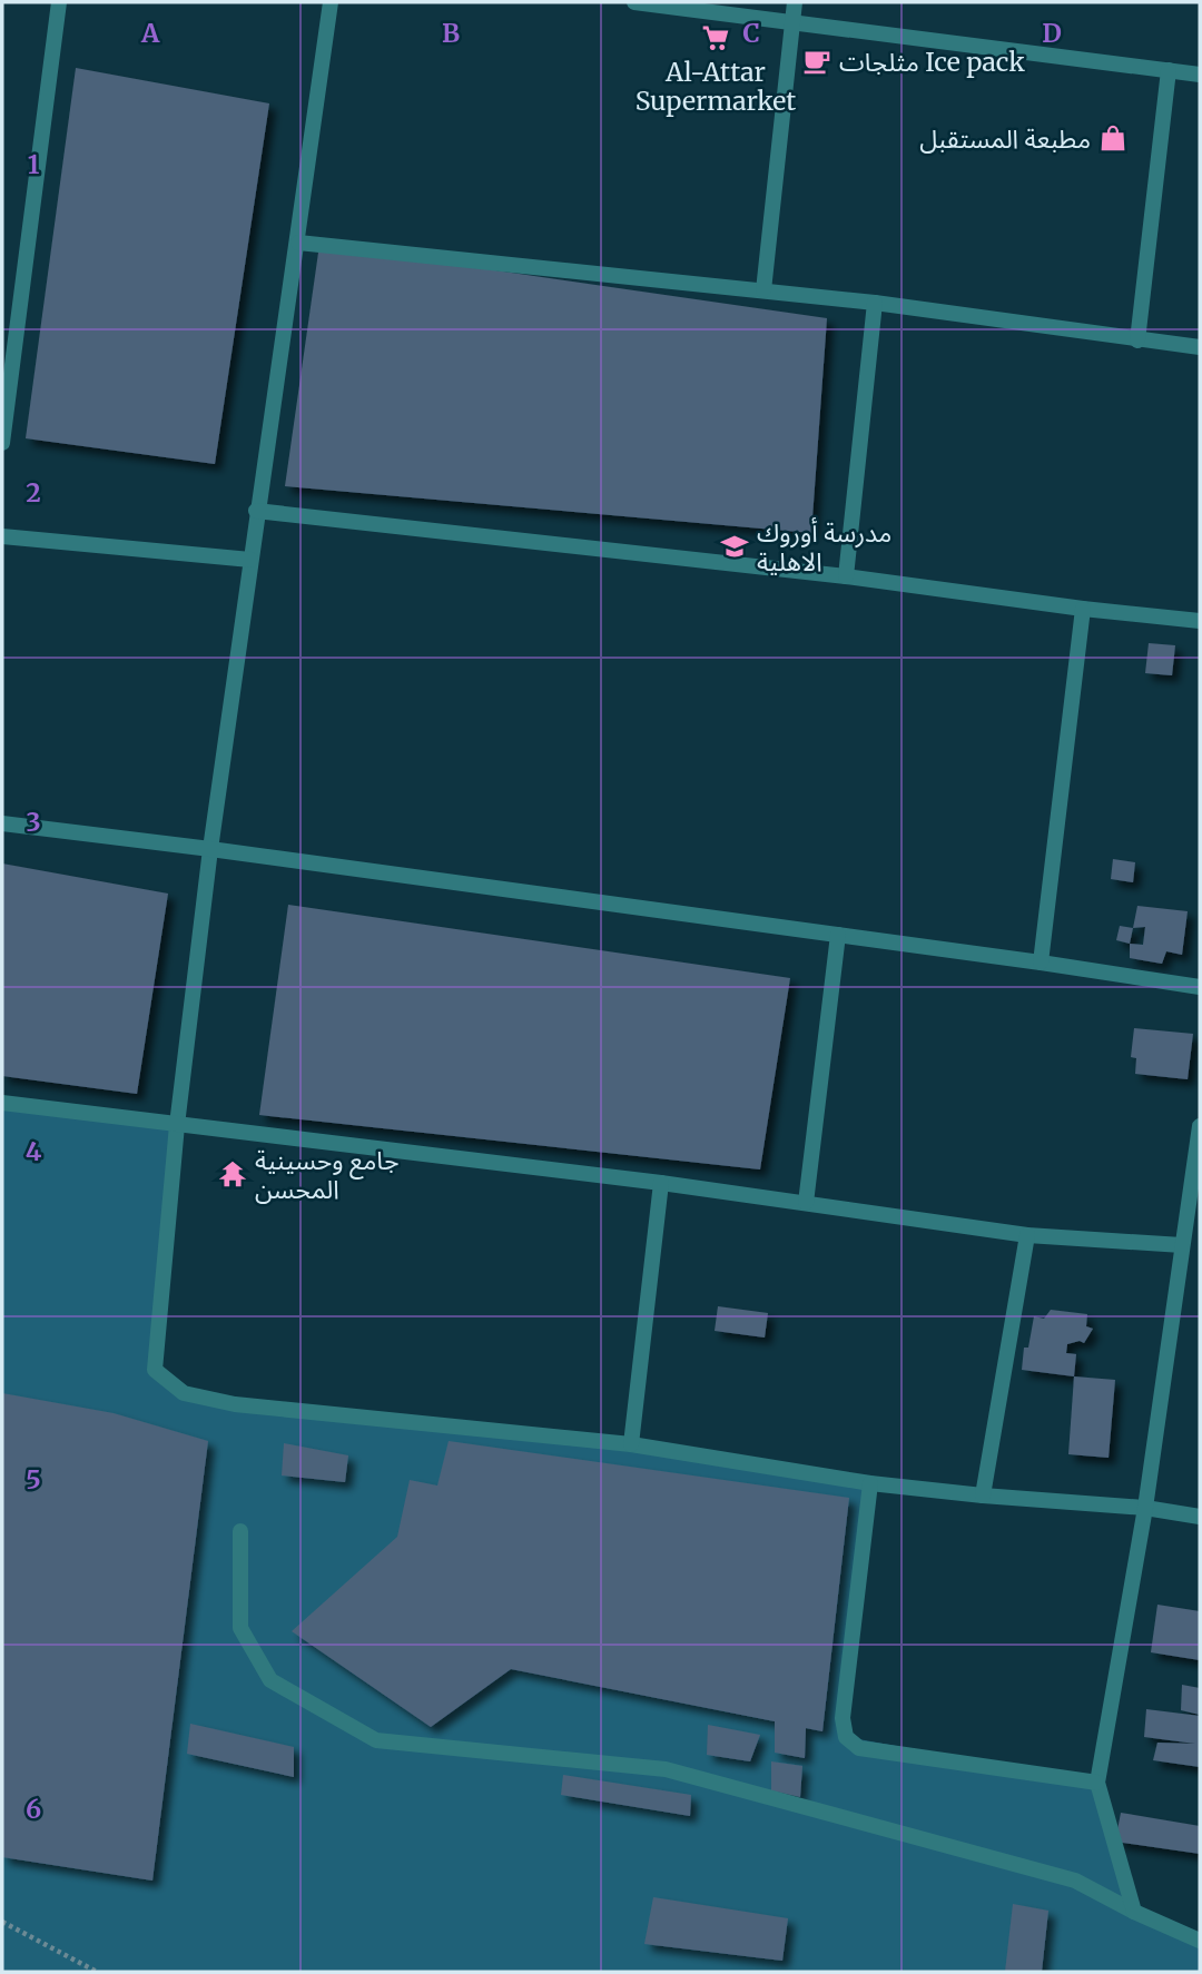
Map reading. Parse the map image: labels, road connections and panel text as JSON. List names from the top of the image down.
{
  "places": {
    "supermarket": ["Al-Attar Supermarket"],
    "cafe": ["مثلجات Ice pack"],
    "shop": ["مطبعة المستقبل"],
    "school or university": ["مدرسة أوروك الاهلية"],
    "temple": ["جامع وحسينية المحسن"]
  },
  "grid": {
    "columns": [
      "A",
      "B",
      "C",
      "D"
    ],
    "rows": [
      "1",
      "2",
      "3",
      "4",
      "5",
      "6"
    ]
  }
}
